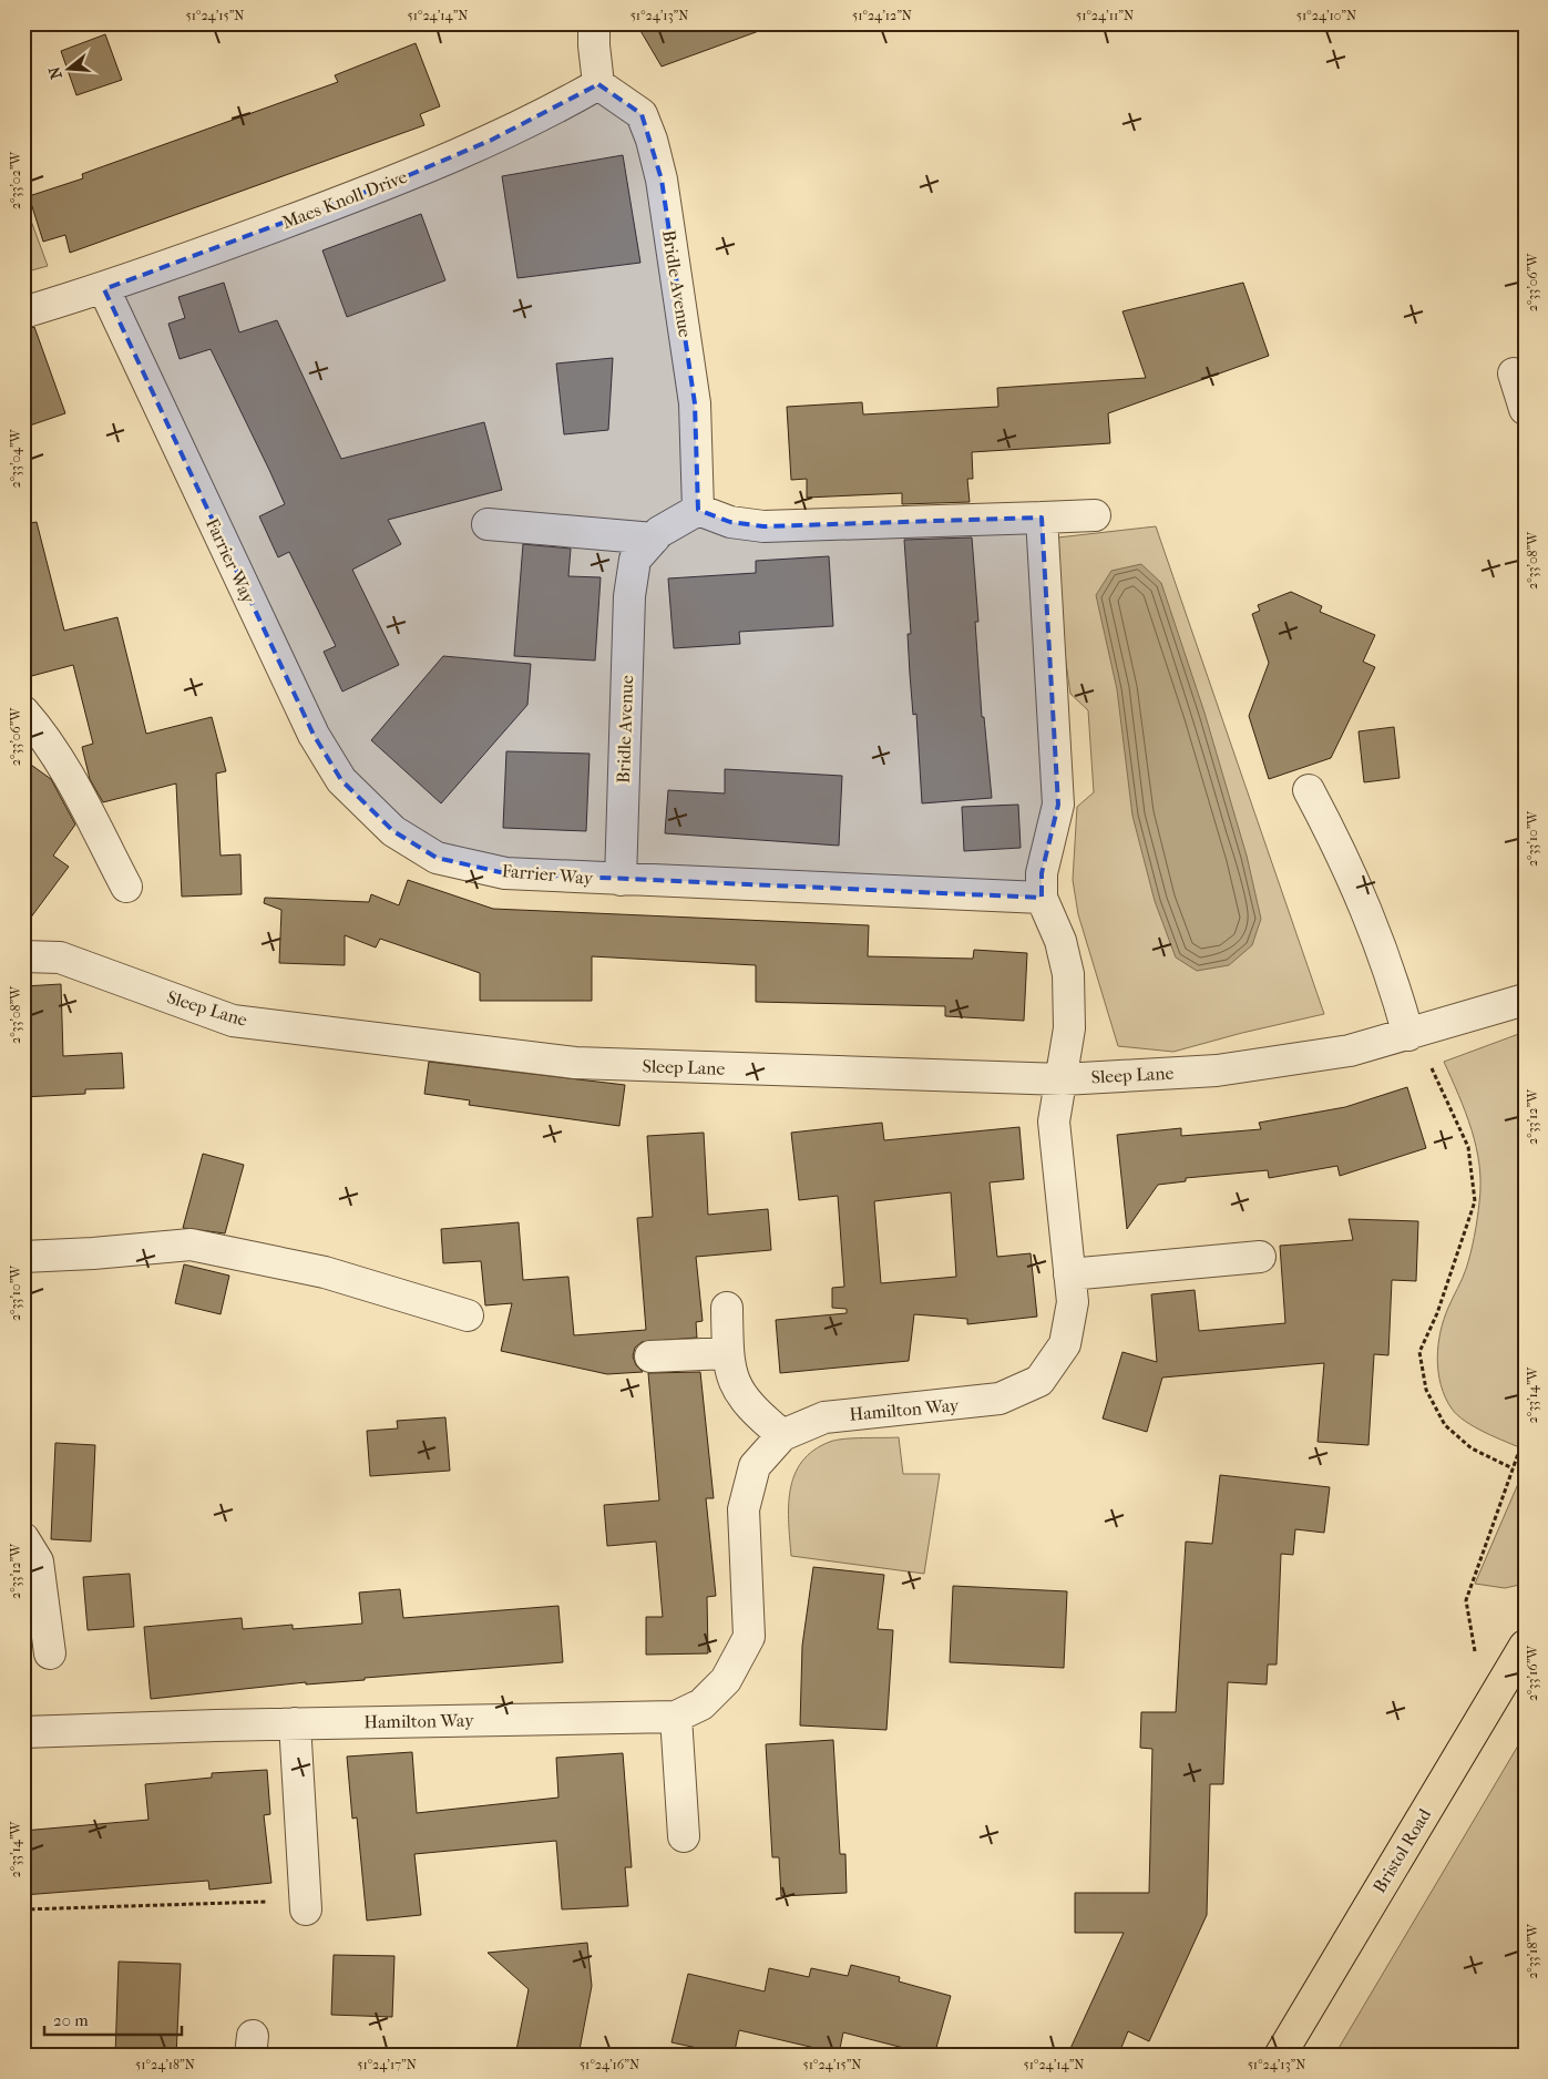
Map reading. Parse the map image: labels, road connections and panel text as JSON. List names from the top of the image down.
{
  "streets": {
    "highway": ["Bristol Road"],
    "street": [
      "Maes Knoll Drive",
      "Bridle Avenue",
      "Farrier Way",
      "Sleep Lane",
      "Hamilton Way"
    ]
  },
  "crossings": [
    ["Maes Knoll Drive", "Bridle Avenue"],
    ["Maes Knoll Drive", "Farrier Way"],
    ["Bridle Avenue", "Farrier Way"],
    ["Sleep Lane", "Hamilton Way"]
  ],
  "scale_bar": "20 m",
  "north": "left",
  "coordinates": [
    "51°24'15\"N",
    "51°24'14\"N",
    "51°24'13\"N",
    "51°24'12\"N",
    "51°24'11\"N",
    "51°24'10\"N",
    "2°33'02\"W",
    "2°33'06\"W",
    "2°33'04\"W",
    "2°33'08\"W",
    "2°33'10\"W",
    "2°33'12\"W",
    "2°33'14\"W",
    "2°33'16\"W",
    "2°33'18\"W",
    "51°24'18\"N",
    "51°24'17\"N",
    "51°24'16\"N"
  ]
}
